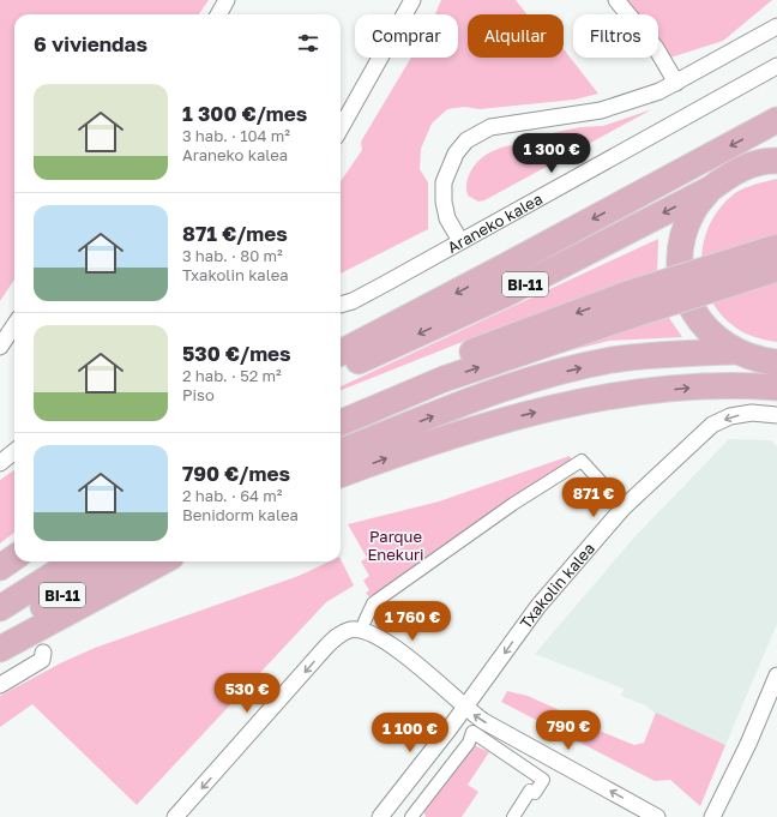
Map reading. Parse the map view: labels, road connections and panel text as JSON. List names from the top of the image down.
{
  "streets": {
    "main road": ["BI-11"],
    "street": ["Araneko kalea", "Txakolin kalea"]
  },
  "one_way": ["Txakolin kalea"],
  "parks": ["Parque Enekuri"],
  "page": {
    "chip": ["Comprar", "Alquilar", "Filtros"],
    "heading": "6 viviendas",
    "list": [
      {
        "name": "1 300 €/mes",
        "note": "3 hab. · 104 m² · Araneko kalea"
      },
      {
        "name": "871 €/mes",
        "note": "3 hab. · 80 m² · Txakolin kalea"
      },
      {
        "name": "530 €/mes",
        "note": "2 hab. · 52 m² · Piso"
      },
      {
        "name": "790 €/mes",
        "note": "2 hab. · 64 m² · Benidorm kalea"
      }
    ],
    "price": [
      "1 300 €",
      "871 €",
      "1 760 €",
      "530 €",
      "790 €",
      "1 100 €"
    ]
  }
}
